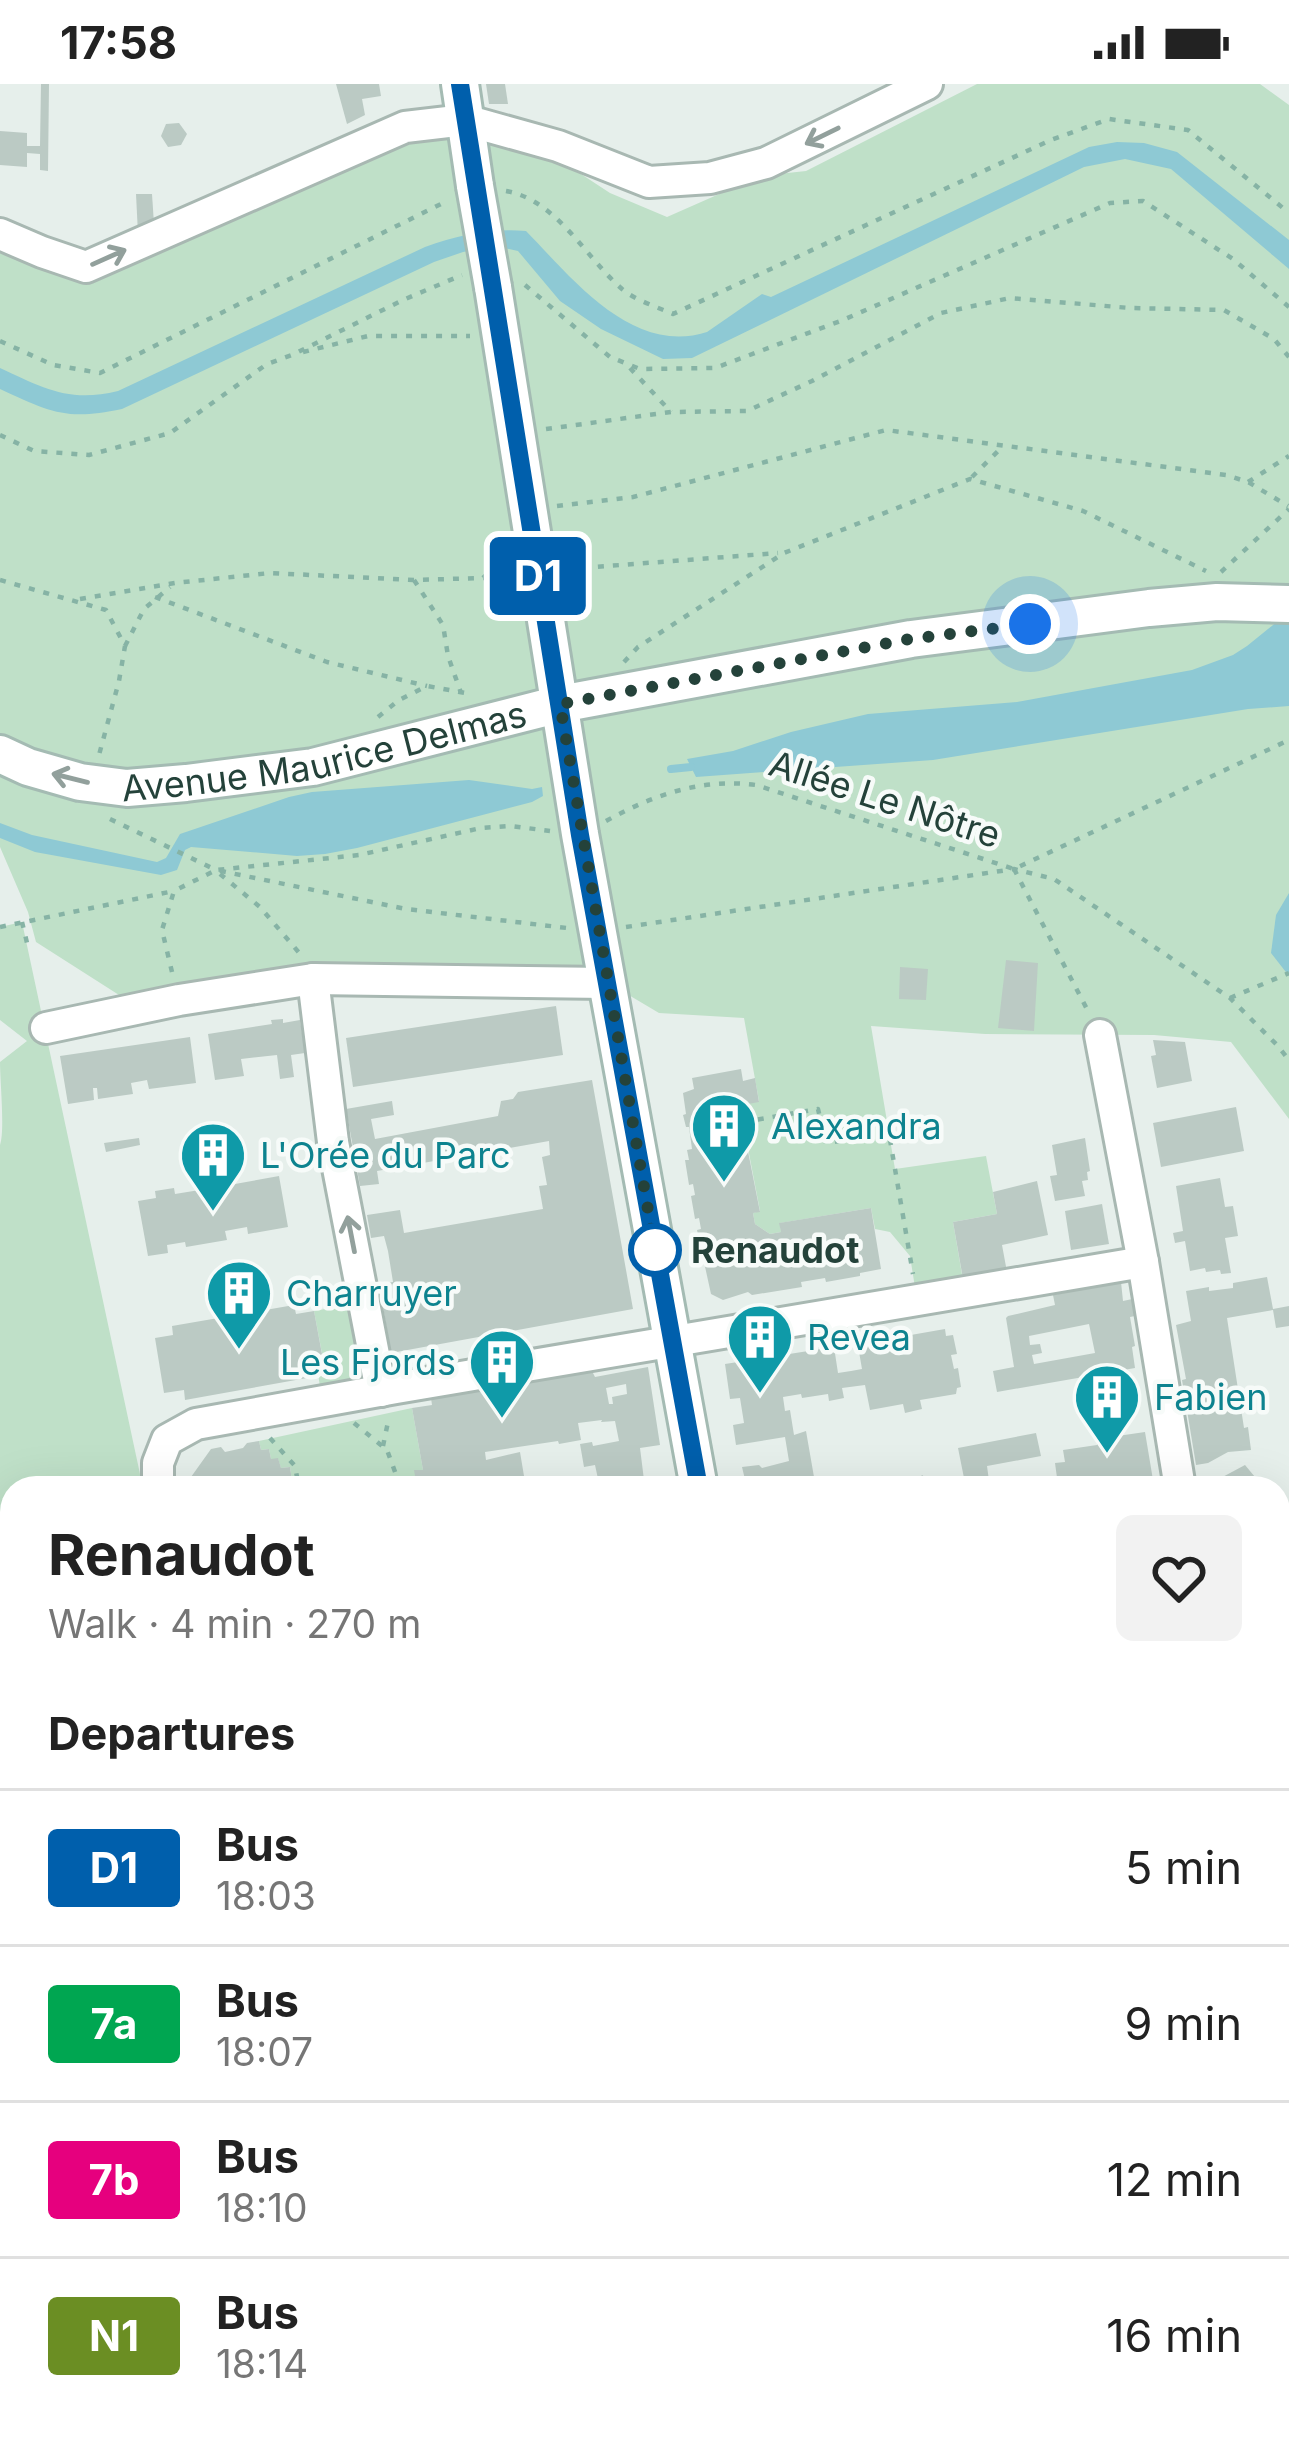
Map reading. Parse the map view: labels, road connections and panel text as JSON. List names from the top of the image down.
{
  "streets": {
    "main road": ["Avenue Maurice Delmas"],
    "path": ["Allée Le Nôtre"]
  },
  "places": {
    "building": [
      "Alexandra",
      "L'Orée du Parc",
      "Charruyer",
      "Revea",
      "Les Fjords",
      "Fabien"
    ],
    "other": ["Renaudot"]
  },
  "lines": ["bus line D1"],
  "page": {
    "status": "17:58",
    "on_map": "D1",
    "heading": [
      ["Renaudot", "Walk · 4 min · 270 m"],
      "Departures"
    ],
    "list": [
      {
        "mark": "D1",
        "name": "Bus",
        "note": "18:03",
        "value": "5 min"
      },
      {
        "mark": "7a",
        "name": "Bus",
        "note": "18:07",
        "value": "9 min"
      },
      {
        "mark": "7b",
        "name": "Bus",
        "note": "18:10",
        "value": "12 min"
      },
      {
        "mark": "N1",
        "name": "Bus",
        "note": "18:14",
        "value": "16 min"
      }
    ]
  }
}
